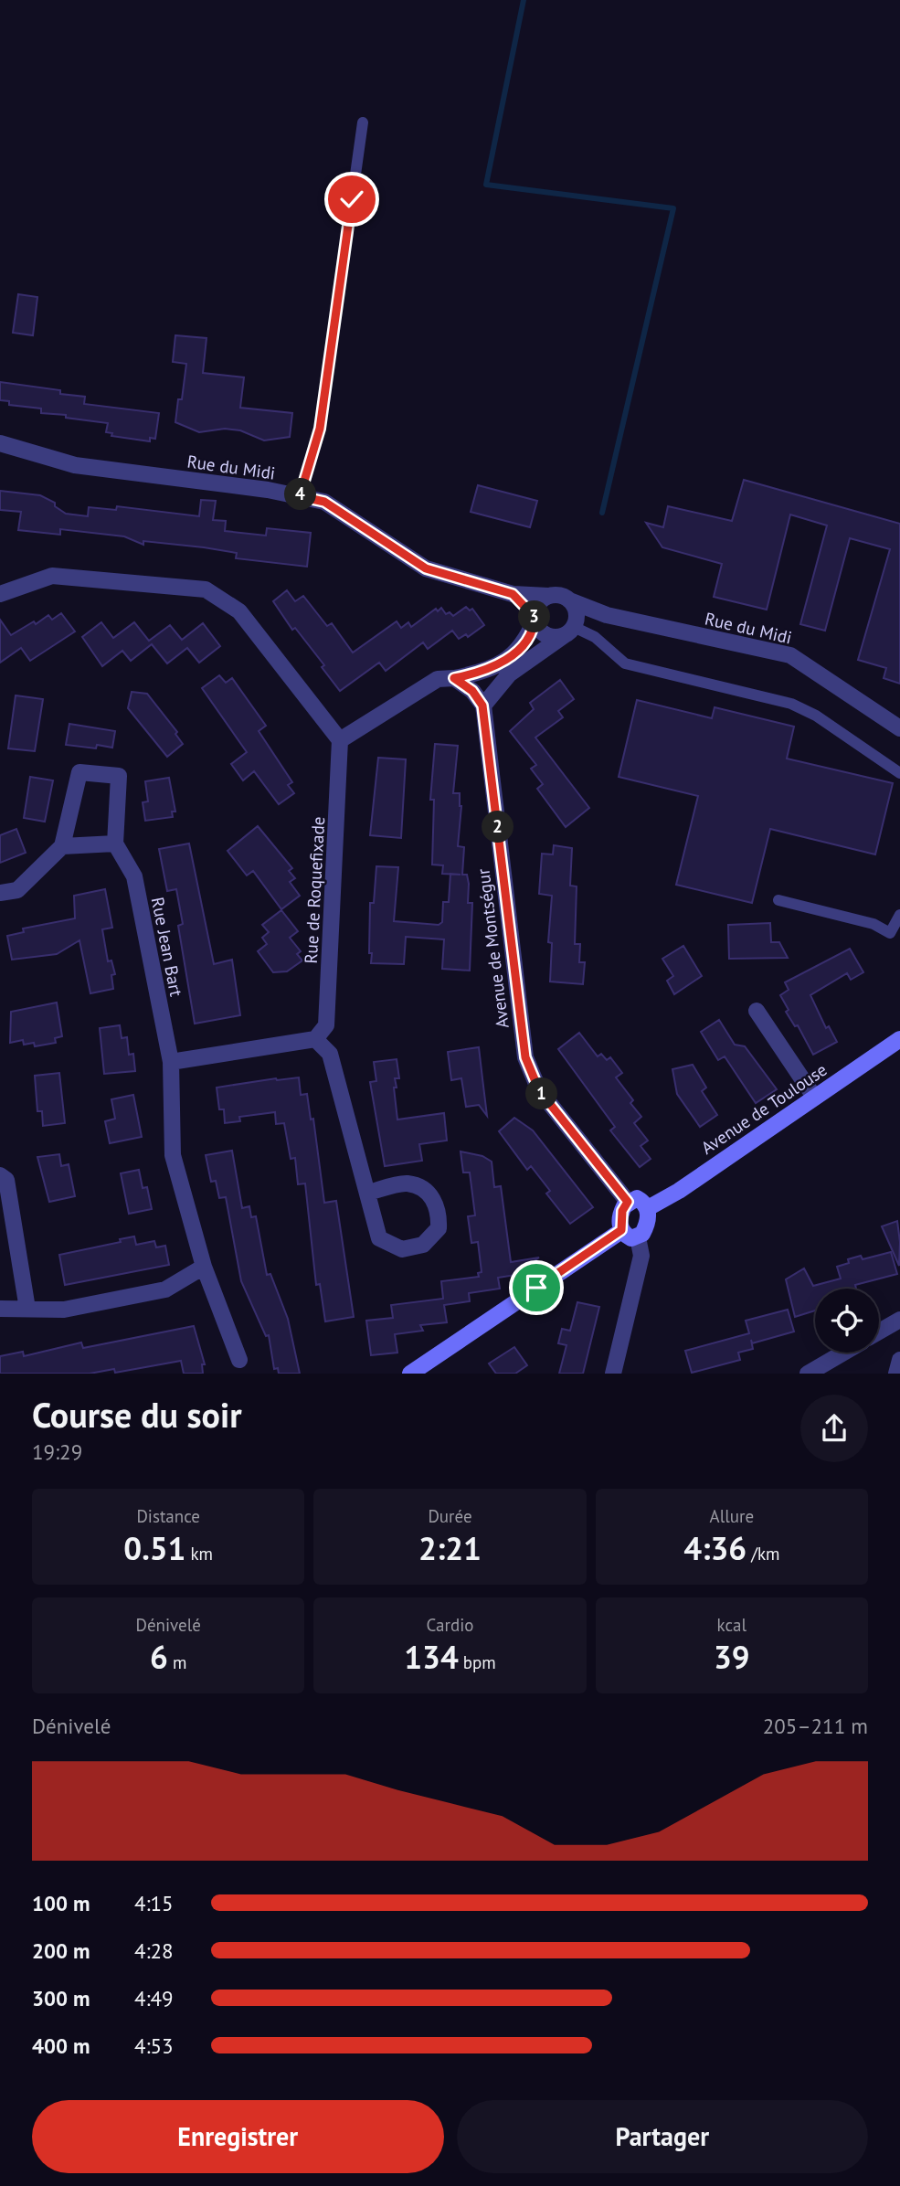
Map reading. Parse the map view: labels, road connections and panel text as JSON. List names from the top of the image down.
{
  "streets": {
    "street": [
      "Rue du Midi",
      "Rue de Roquefixade",
      "Rue Jean Bart",
      "Avenue de Montségur",
      "Avenue de Toulouse"
    ]
  },
  "crossings": [
    ["Avenue de Montségur", "Avenue de Toulouse"]
  ],
  "page": {
    "pins": [
      "4",
      "3",
      "2",
      "1"
    ],
    "heading": ["Course du soir", "19:29"],
    "stats": [
      ["Distance", "0.51 km"],
      ["Durée", "2:21"],
      ["Allure", "4:36 /km"],
      ["Dénivelé", "6 m"],
      ["Cardio", "134 bpm"],
      ["kcal", "39"]
    ],
    "chart": ["Dénivelé", "205–211 m"],
    "list": [
      {
        "name": "100 m",
        "note": "4:15"
      },
      {
        "name": "200 m",
        "note": "4:28"
      },
      {
        "name": "300 m",
        "note": "4:49"
      },
      {
        "name": "400 m",
        "note": "4:53"
      }
    ],
    "buttons": ["Enregistrer", "Partager"]
  }
}
